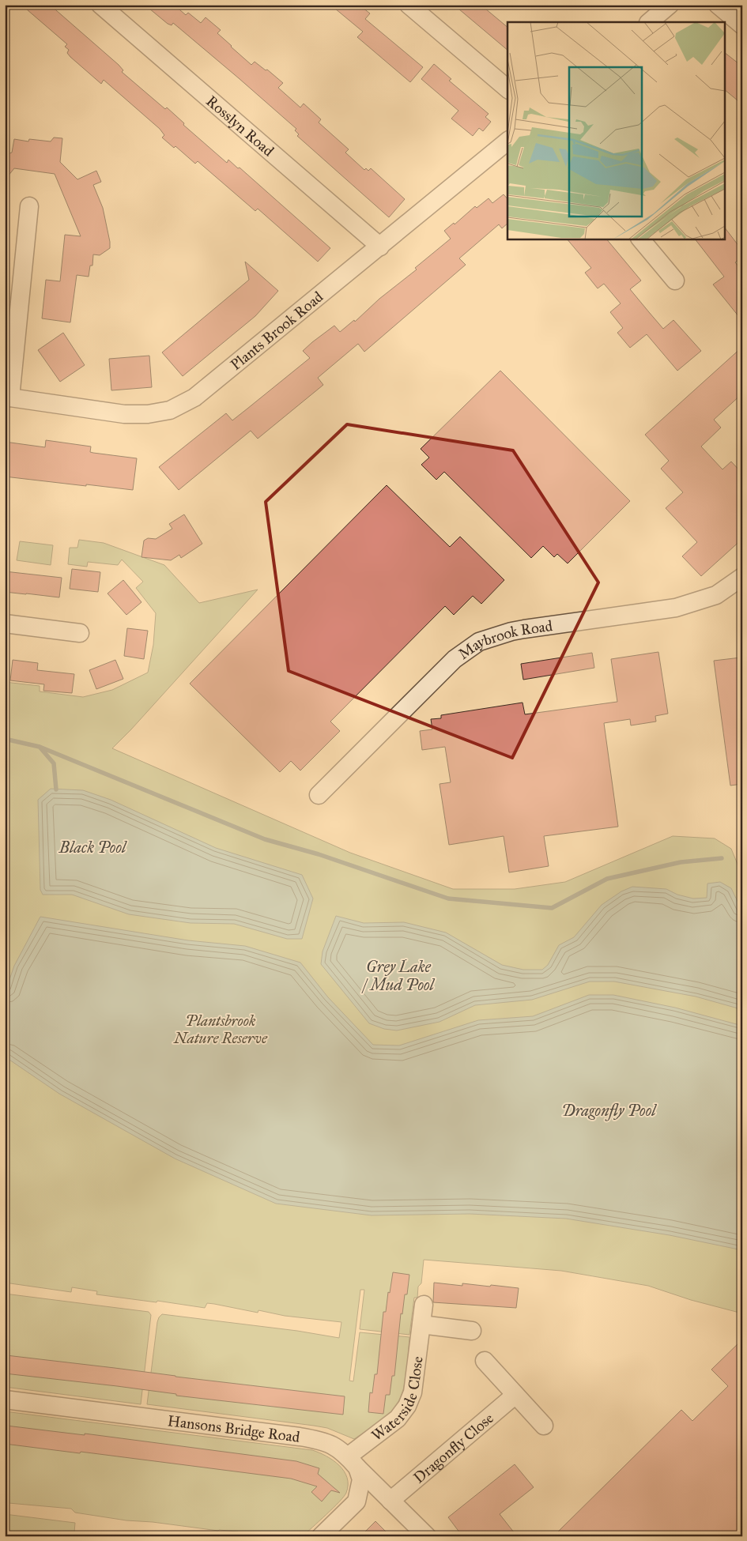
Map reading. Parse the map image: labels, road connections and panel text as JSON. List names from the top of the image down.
{
  "streets": {
    "street": [
      "Rosslyn Road",
      "Plants Brook Road",
      "Maybrook Road",
      "Waterside Close",
      "Hansons Bridge Road",
      "Dragonfly Close"
    ]
  },
  "crossings": [
    ["Rosslyn Road", "Plants Brook Road"],
    ["Waterside Close", "Hansons Bridge Road"],
    ["Hansons Bridge Road", "Dragonfly Close"]
  ],
  "water": ["Black Pool", "Grey Lake / Mud Pool", "Dragonfly Pool"],
  "parks": ["Plantsbrook Nature Reserve"]
}
